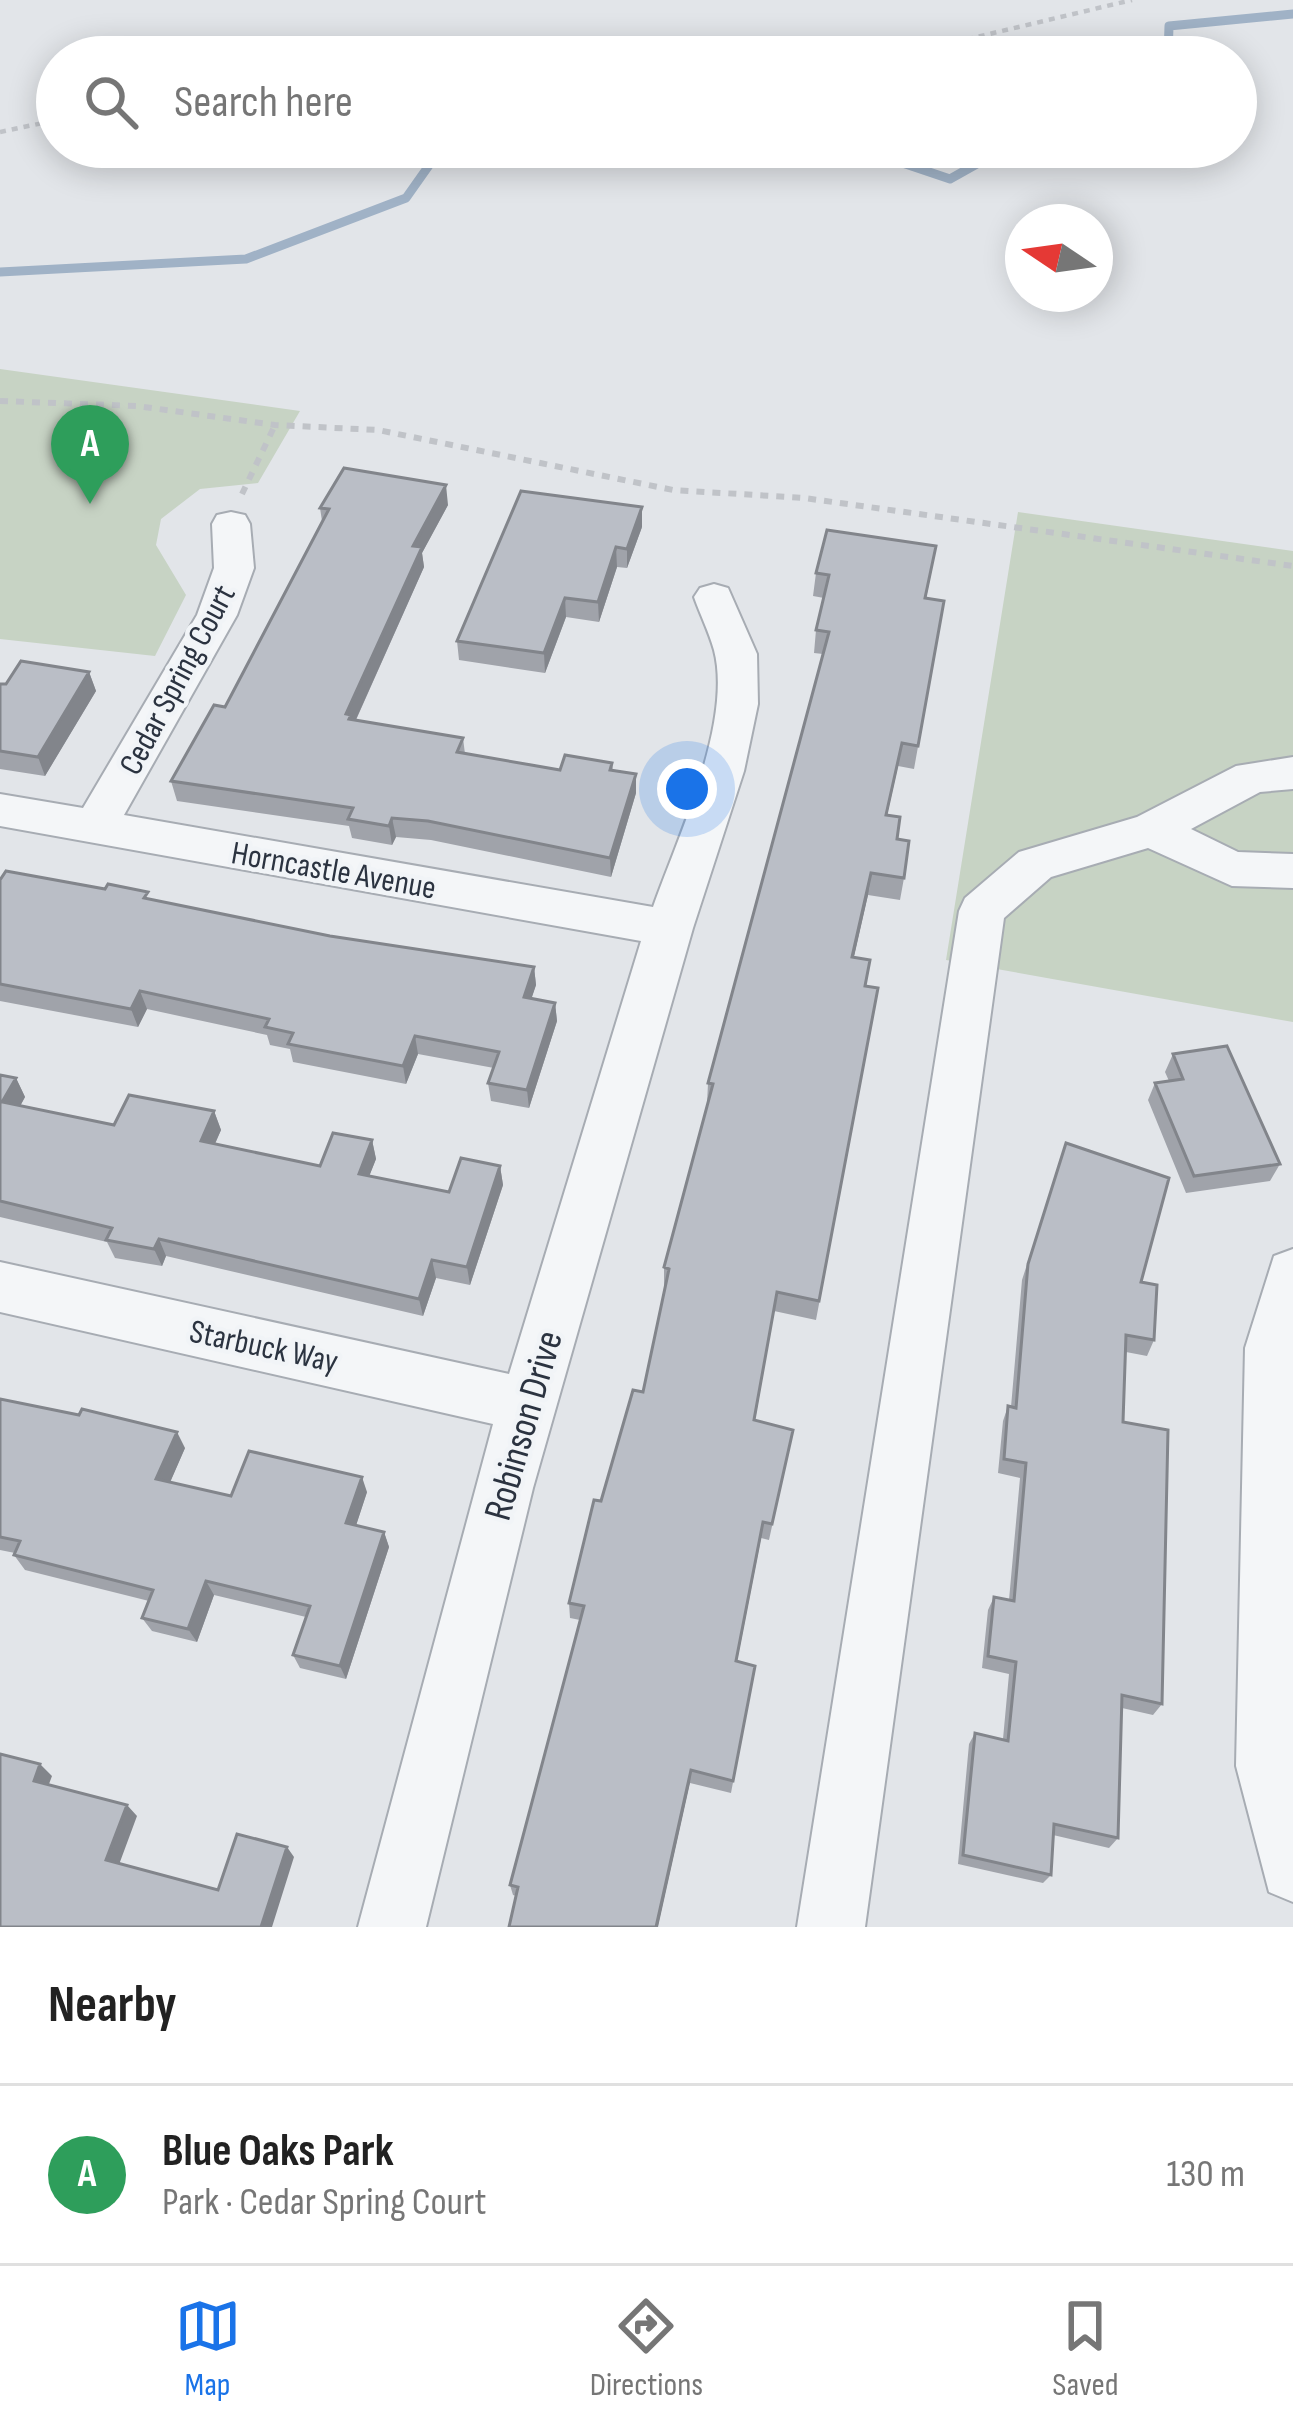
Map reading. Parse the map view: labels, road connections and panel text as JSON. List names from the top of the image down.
{
  "streets": {
    "street": [
      "Cedar Spring Court",
      "Horncastle Avenue",
      "Starbuck Way",
      "Robinson Drive"
    ]
  },
  "crossings": [
    ["Cedar Spring Court", "Horncastle Avenue"],
    ["Horncastle Avenue", "Robinson Drive"],
    ["Starbuck Way", "Robinson Drive"]
  ],
  "north": "left",
  "page": {
    "search": "Search here",
    "pins": "A",
    "heading": "Nearby",
    "list": [
      {
        "mark": "A",
        "name": "Blue Oaks Park",
        "note": "Park · Cedar Spring Court",
        "value": "130 m"
      }
    ],
    "nav": ["Map", "Directions", "Saved"]
  }
}
